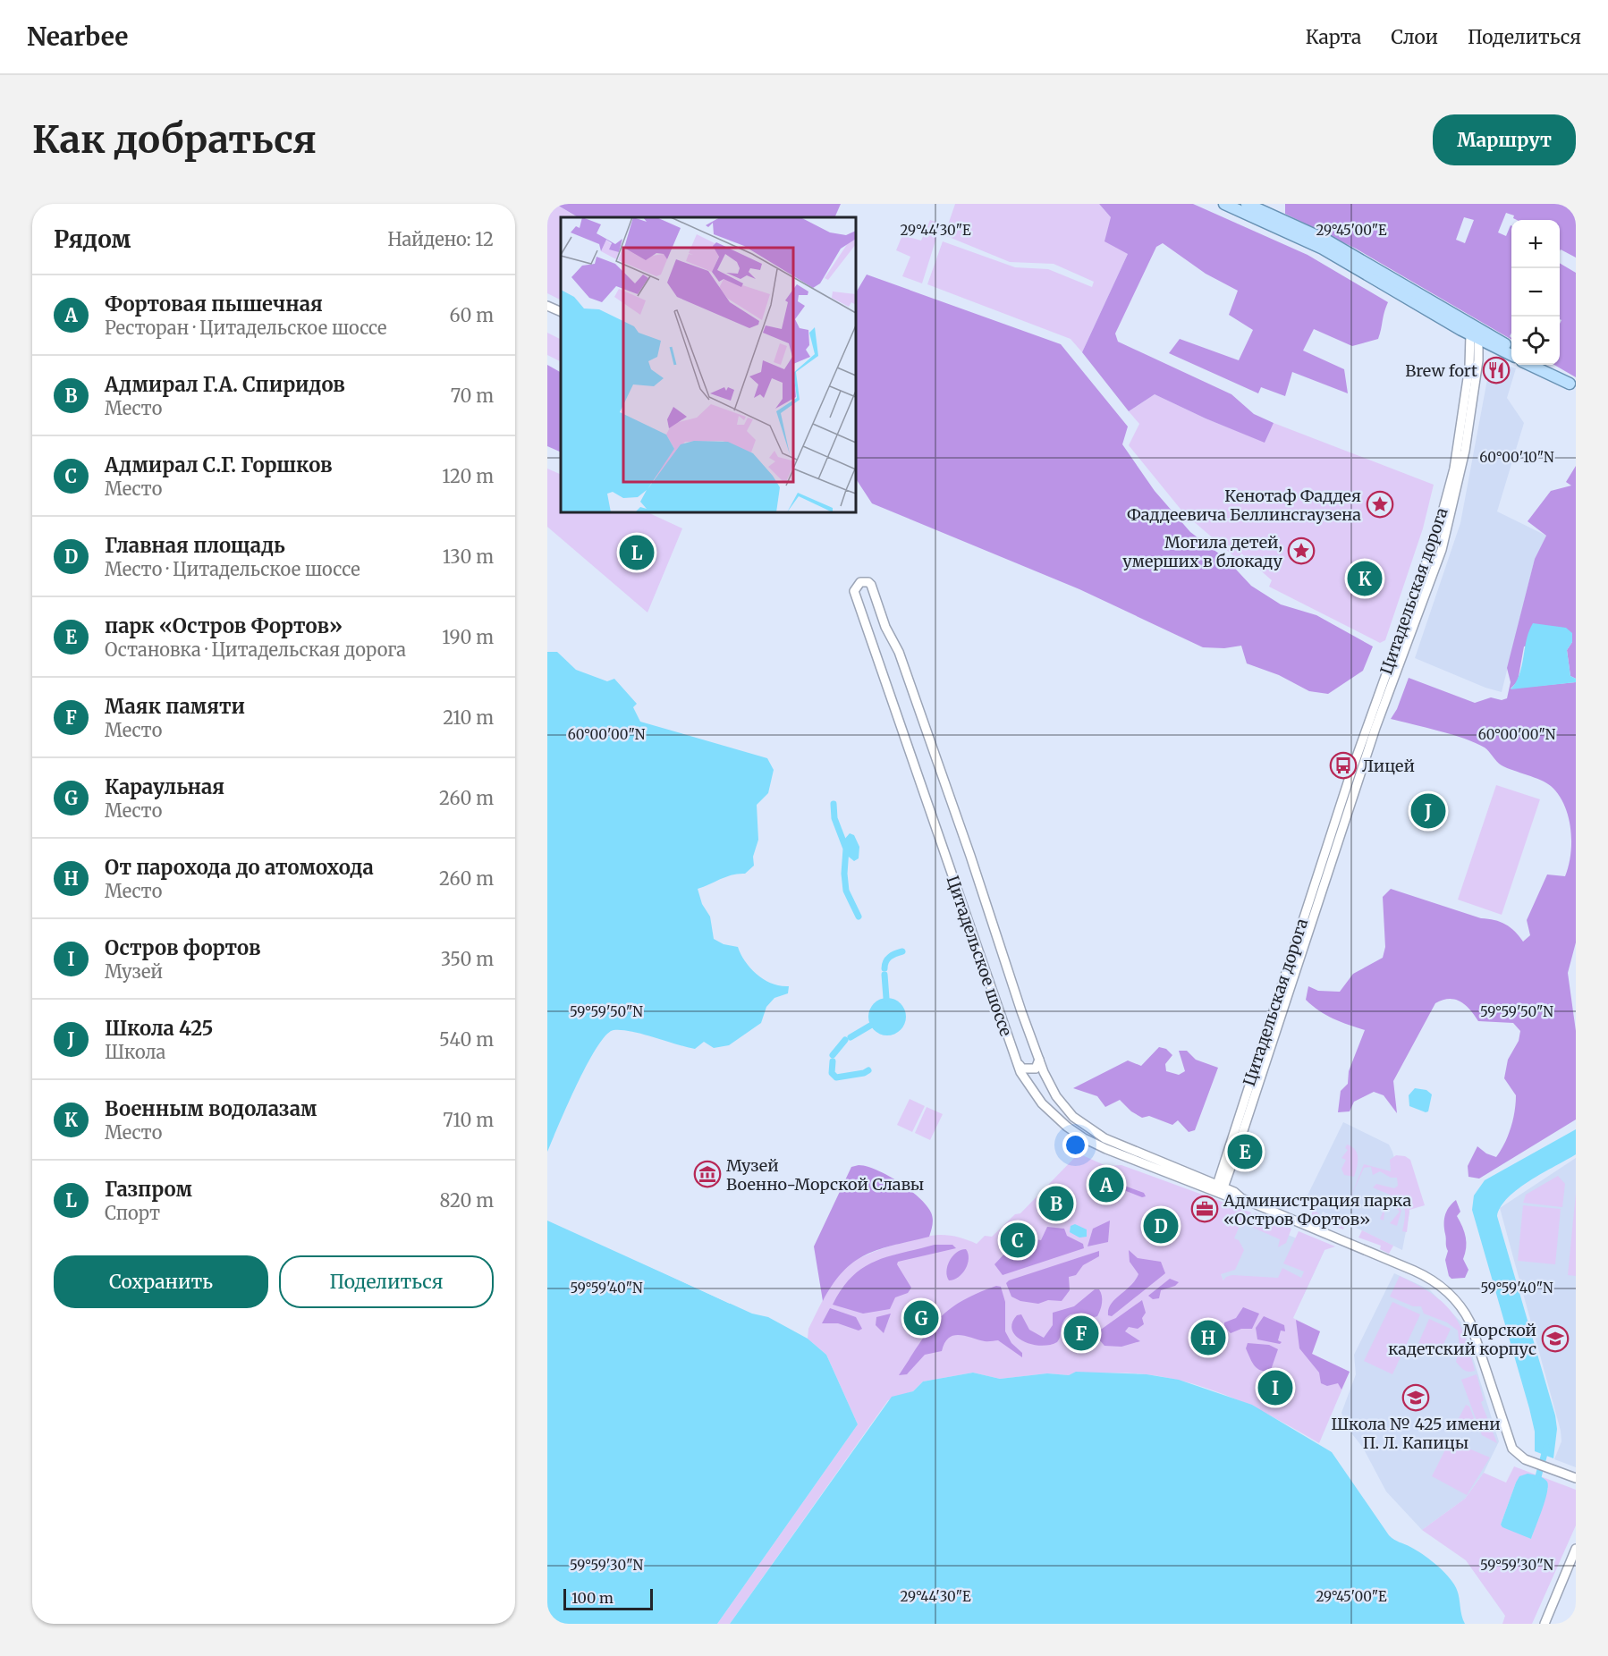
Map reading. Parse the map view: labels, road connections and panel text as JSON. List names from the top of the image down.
{
  "streets": {
    "street": ["Цитадельская дорога", "Цитадельское шоссе"]
  },
  "crossings": [
    ["Цитадельская дорога", "Цитадельское шоссе"]
  ],
  "places": {
    "restaurant": ["Brew fort"],
    "place": ["Кенотаф Фаддея Фаддеевича Беллинсгаузена", "Могила детей, умерших в блокаду"],
    "bus stop": ["Лицей"],
    "museum": ["Музей Военно-Морской Славы"],
    "office": ["Администрация парка «Остров Фортов»"],
    "school or university": ["Морской кадетский корпус", "Школа № 425 имени П. Л. Капицы"]
  },
  "scale_bar": "100 m",
  "page": {
    "header": "Nearbee",
    "nav": ["Карта", "Слои", "Поделиться"],
    "buttons": [
      "Маршрут",
      ["Сохранить", "Поделиться"]
    ],
    "title": "Как добраться",
    "heading": ["Рядом", "Найдено: 12"],
    "map_buttons": ["+", "−"],
    "list": [
      {
        "mark": "A",
        "name": "Фортовая пышечная",
        "note": "Ресторан · Цитадельское шоссе",
        "value": "60 m"
      },
      {
        "mark": "B",
        "name": "Адмирал Г.А. Спиридов",
        "note": "Место",
        "value": "70 m"
      },
      {
        "mark": "C",
        "name": "Адмирал С.Г. Горшков",
        "note": "Место",
        "value": "120 m"
      },
      {
        "mark": "D",
        "name": "Главная площадь",
        "note": "Место · Цитадельское шоссе",
        "value": "130 m"
      },
      {
        "mark": "E",
        "name": "парк «Остров Фортов»",
        "note": "Остановка · Цитадельская дорога",
        "value": "190 m"
      },
      {
        "mark": "F",
        "name": "Маяк памяти",
        "note": "Место",
        "value": "210 m"
      },
      {
        "mark": "G",
        "name": "Караульная",
        "note": "Место",
        "value": "260 m"
      },
      {
        "mark": "H",
        "name": "От парохода до атомохода",
        "note": "Место",
        "value": "260 m"
      },
      {
        "mark": "I",
        "name": "Остров фортов",
        "note": "Музей",
        "value": "350 m"
      },
      {
        "mark": "J",
        "name": "Школа 425",
        "note": "Школа",
        "value": "540 m"
      },
      {
        "mark": "K",
        "name": "Военным водолазам",
        "note": "Место",
        "value": "710 m"
      },
      {
        "mark": "L",
        "name": "Газпром",
        "note": "Спорт",
        "value": "820 m"
      }
    ],
    "pins": [
      "L",
      "K",
      "J",
      "E",
      "A",
      "B",
      "D",
      "C",
      "G",
      "F",
      "H",
      "I"
    ],
    "scale": "100 m"
  },
  "coordinates": [
    "29°44'30\"E",
    "29°45'00\"E",
    "60°00'10\"N",
    "60°00'00\"N",
    "59°59'50\"N",
    "59°59'40\"N",
    "59°59'30\"N"
  ]
}
